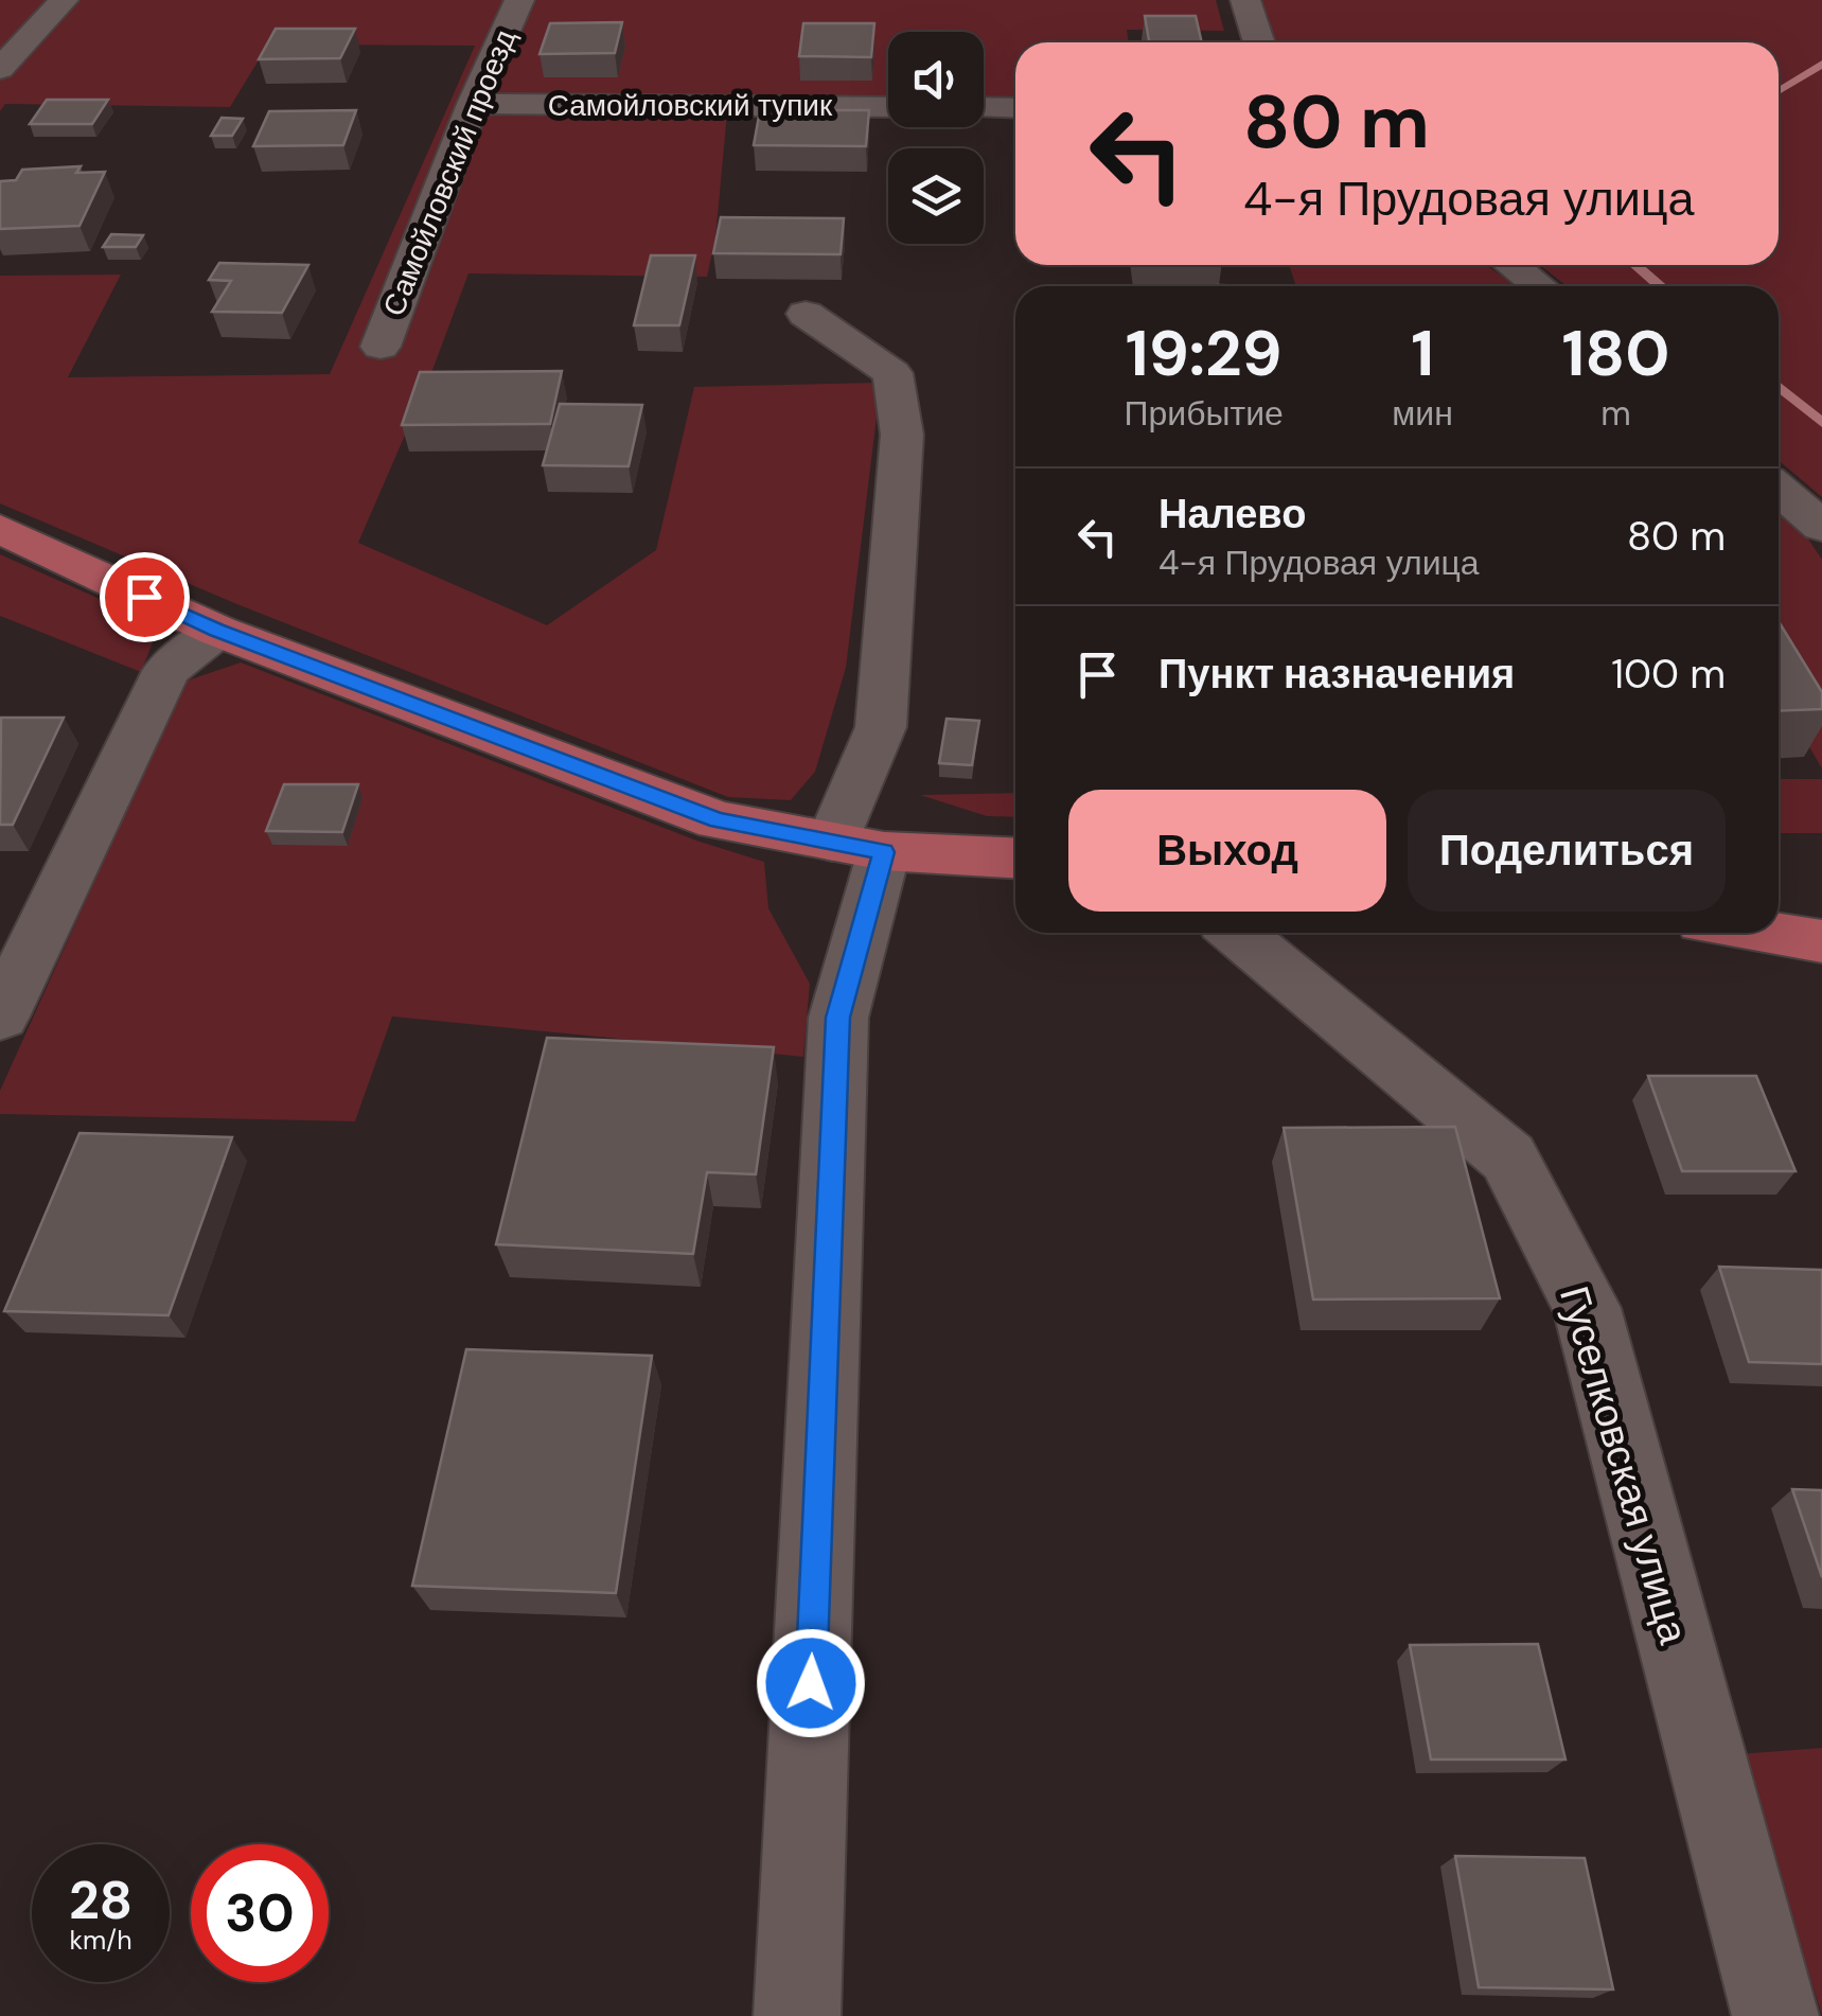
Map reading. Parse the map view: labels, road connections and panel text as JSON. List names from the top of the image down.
{
  "streets": {
    "street": ["Самойловский тупик", "Самойловский проезд", "Гуселковская улица"]
  },
  "crossings": [
    ["Самойловский тупик", "Самойловский проезд"]
  ],
  "page": {
    "turn": ["80 m", "4-я Прудовая улица"],
    "eta": [
      "19:29",
      "Прибытие",
      "1",
      "мин",
      "180",
      "m"
    ],
    "list": [
      {
        "name": "Налево",
        "note": "4-я Прудовая улица",
        "value": "80 m"
      },
      {
        "name": "Пункт назначения",
        "value": "100 m"
      }
    ],
    "buttons": ["Выход", "Поделиться"],
    "speed": "28 km/h",
    "limit": "30"
  }
}
